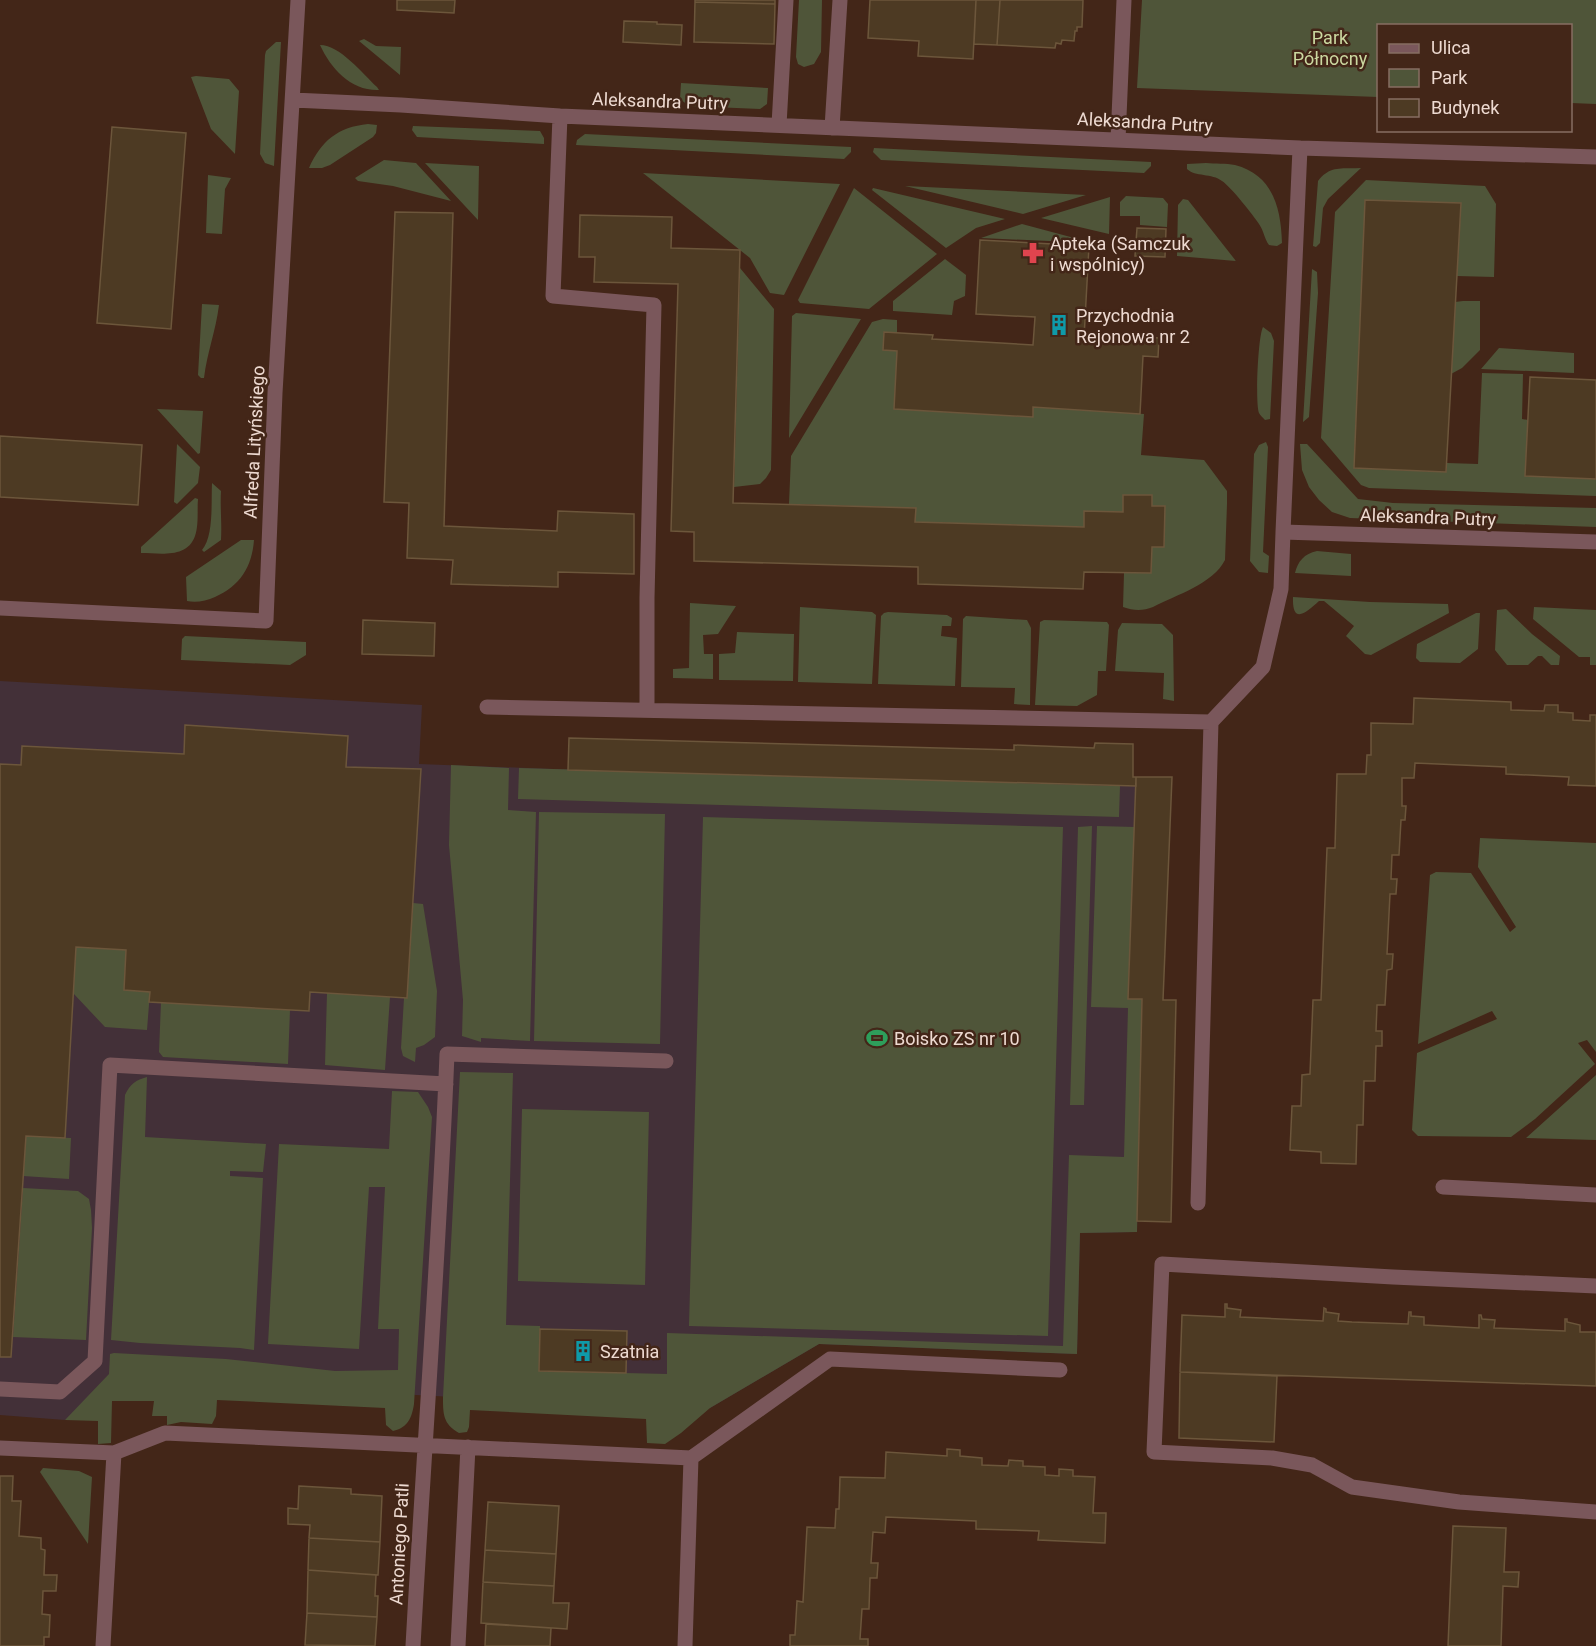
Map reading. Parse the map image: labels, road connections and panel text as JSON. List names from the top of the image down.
{
  "streets": {
    "street": ["Aleksandra Putry", "Alfreda Lityńskiego", "Antoniego Patli"]
  },
  "crossings": [
    ["Aleksandra Putry", "Alfreda Lityńskiego"]
  ],
  "parks": ["Park Północny"],
  "places": {
    "pharmacy": ["Apteka (Samczuk i wspólnicy)"],
    "building": ["Przychodnia Rejonowa nr 2", "Szatnia"],
    "sports": ["Boisko ZS nr 10"]
  },
  "legend": ["Ulica", "Park", "Budynek"]
}
